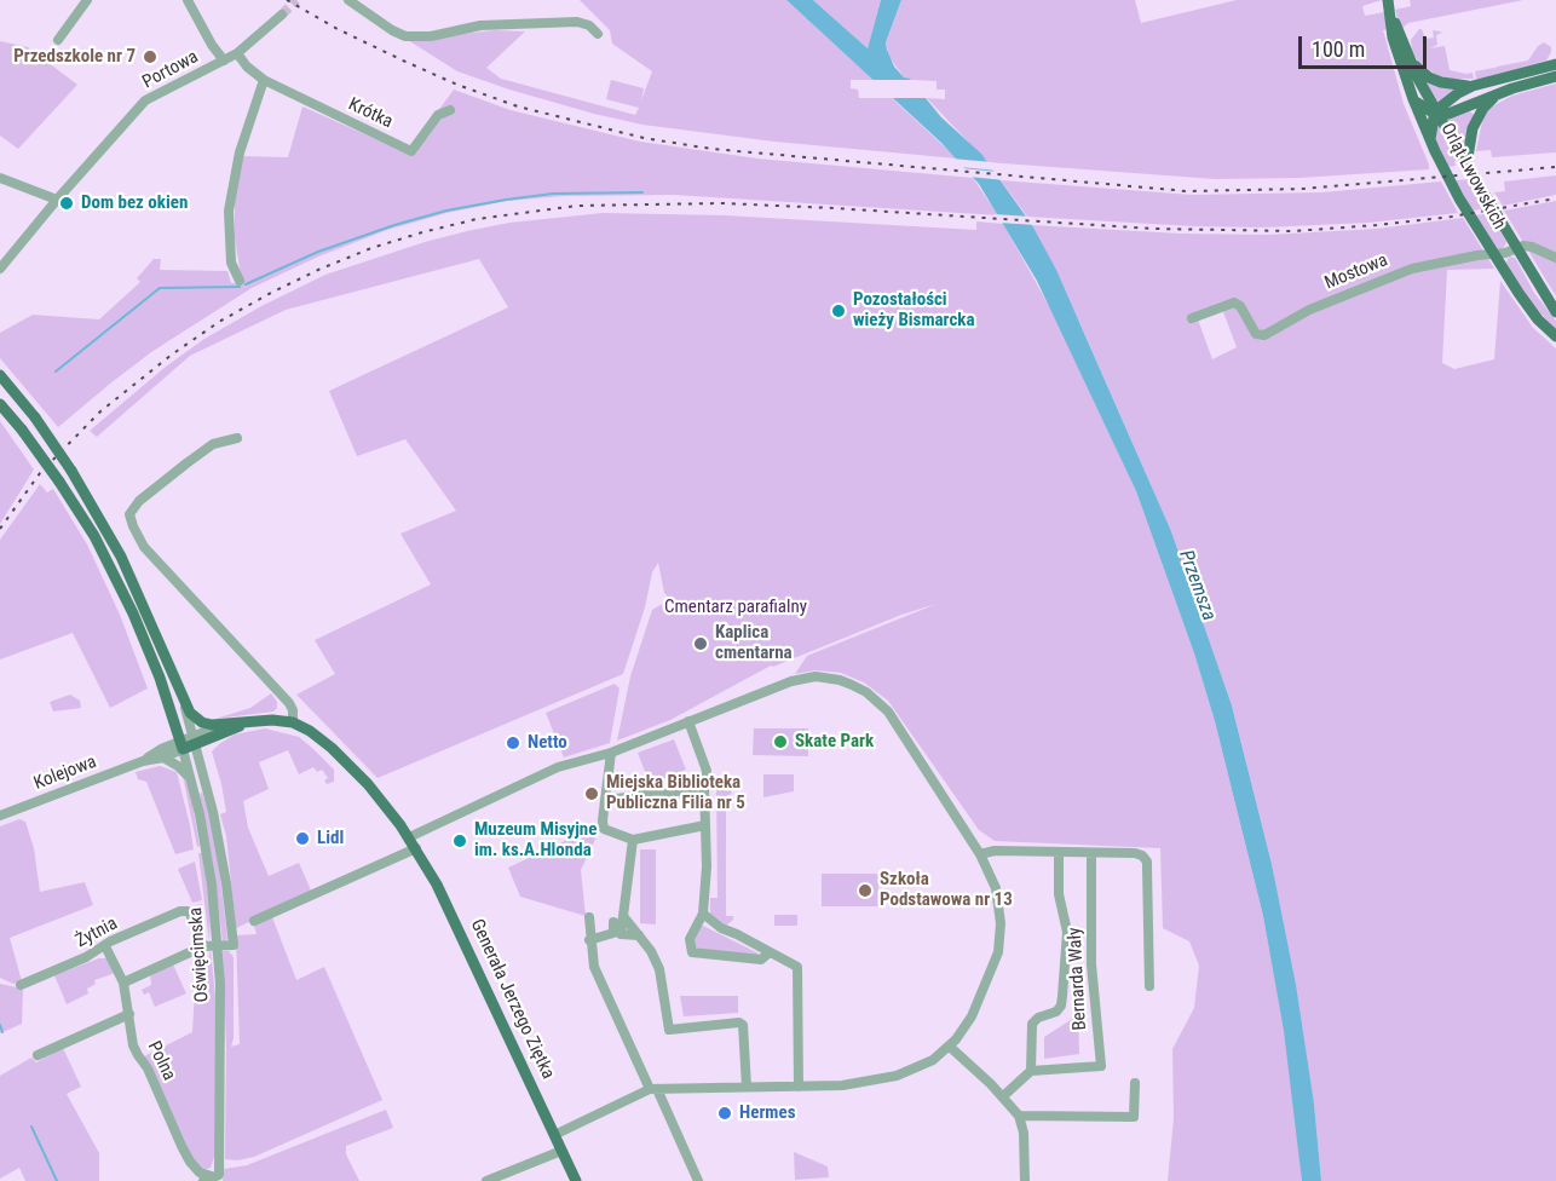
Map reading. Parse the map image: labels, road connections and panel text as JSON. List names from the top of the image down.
{
  "streets": {
    "main road": ["Orląt Lwowskich", "Oświęcimska", "Generała Jerzego Ziętka"],
    "street": [
      "Portowa",
      "Krótka",
      "Mostowa",
      "Kolejowa",
      "Żytnia",
      "Bernarda Wały",
      "Polna"
    ]
  },
  "crossings": [
    ["Orląt Lwowskich", "Mostowa"],
    ["Kolejowa", "Oświęcimska"],
    ["Żytnia", "Polna"],
    ["Oświęcimska", "Polna"]
  ],
  "water": ["Przemsza"],
  "parks": ["Cmentarz parafialny"],
  "places": [
    "Przedszkole nr 7",
    "Dom bez okien",
    "Pozostałości wieży Bismarcka",
    "Kaplica cmentarna",
    "Skate Park",
    "Netto",
    "Miejska Biblioteka Publiczna Filia nr 5",
    "Lidl",
    "Muzeum Misyjne im. ks.A.Hlonda",
    "Szkoła Podstawowa nr 13",
    "Hermes"
  ],
  "scale_bar": "100 m"
}
